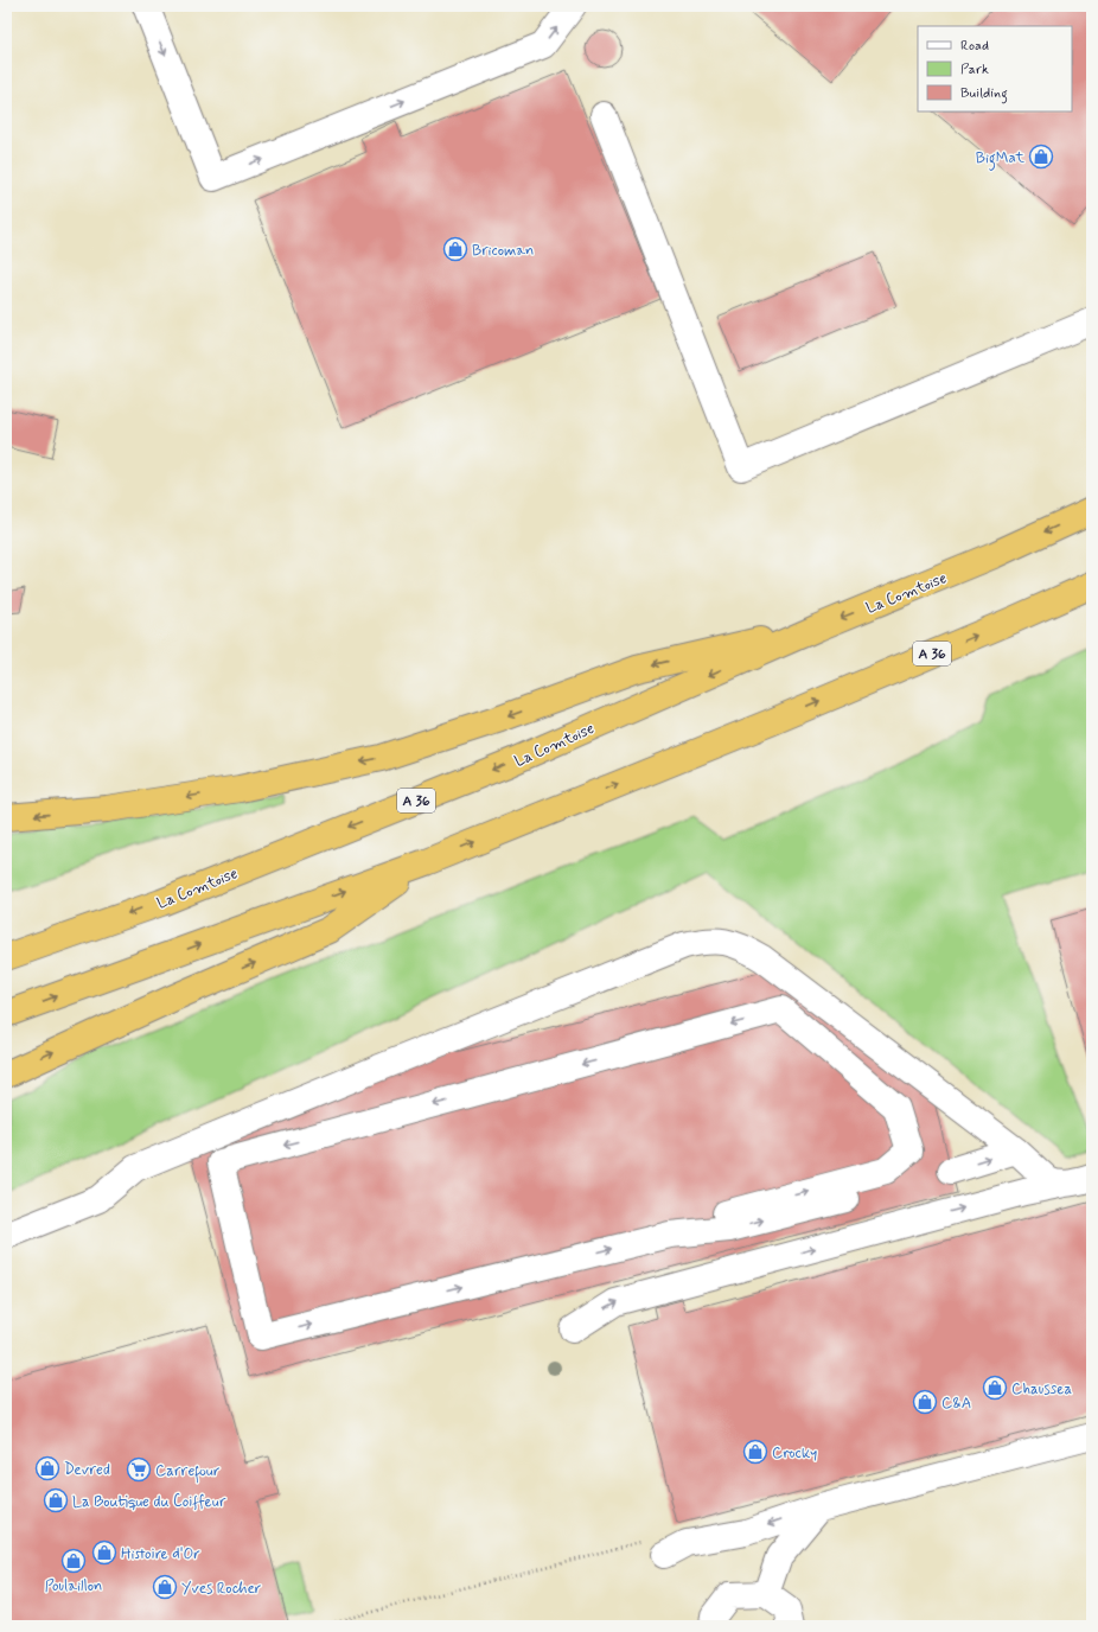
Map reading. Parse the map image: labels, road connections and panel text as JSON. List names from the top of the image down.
{
  "streets": {
    "highway": ["La Comtoise", "A 36"]
  },
  "places": {
    "shop": [
      "BigMat",
      "Bricoman",
      "Chaussea",
      "C&A",
      "Crocky",
      "Devred",
      "La Boutique du Coiffeur",
      "Histoire d'Or",
      "Poulaillon",
      "Yves Rocher"
    ],
    "supermarket": ["Carrefour"]
  },
  "legend": ["Road", "Park", "Building"]
}
